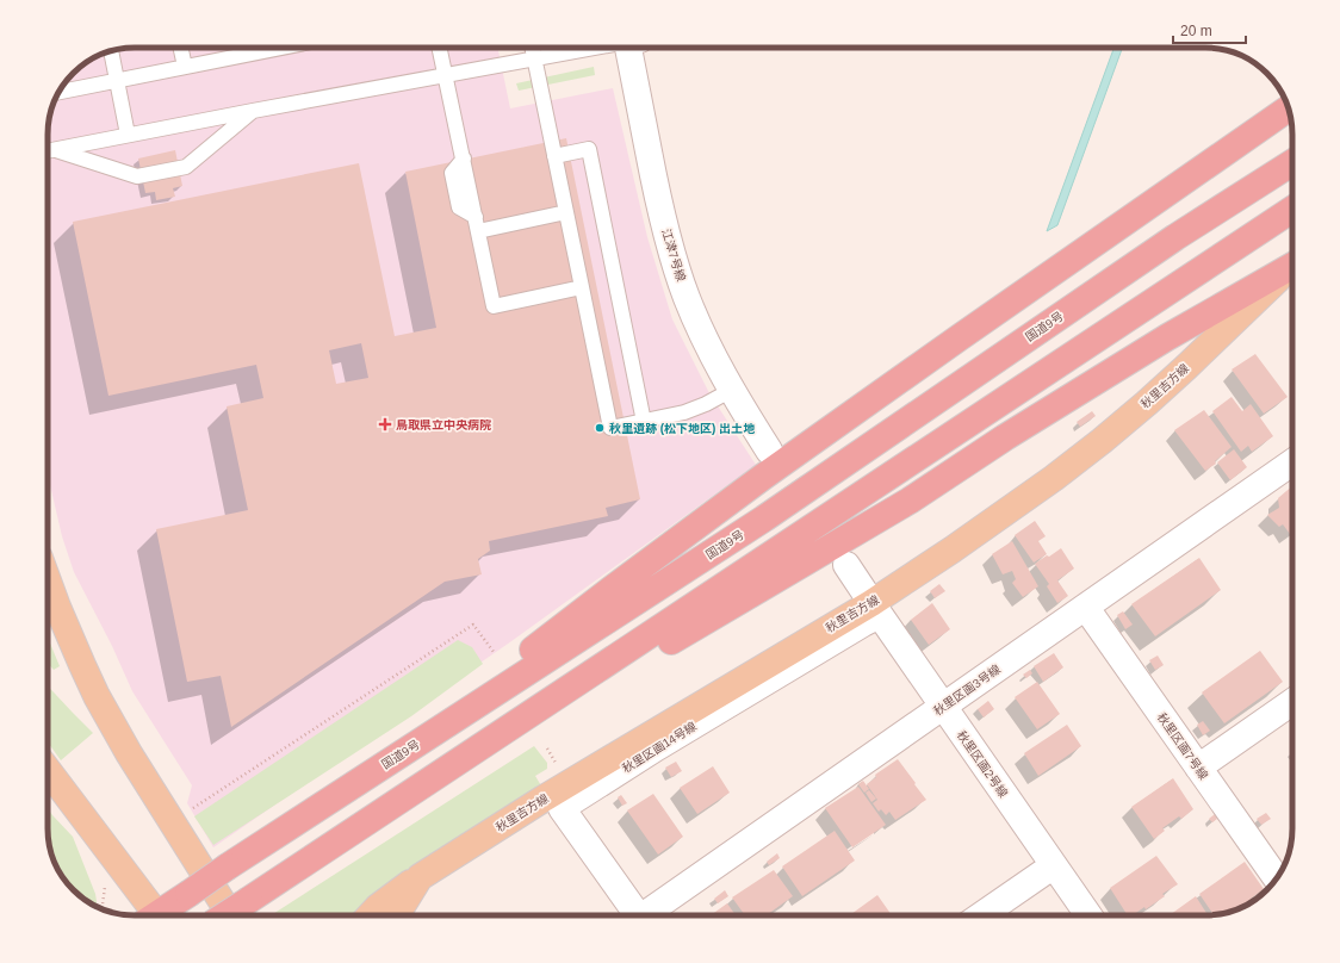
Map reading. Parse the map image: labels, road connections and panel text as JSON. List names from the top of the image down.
{
  "streets": {
    "highway": ["国道9号"],
    "main road": ["秋里吉方線"],
    "street": [
      "江津7号線",
      "秋里区画3号線",
      "秋里区画7号線",
      "秋里区画14号線",
      "秋里区画2号線"
    ]
  },
  "crossings": [
    ["秋里吉方線", "秋里区画14号線"],
    ["秋里吉方線", "秋里区画2号線"],
    ["秋里区画3号線", "秋里区画7号線"],
    ["秋里区画3号線", "秋里区画2号線"],
    ["秋里区画14号線", "秋里区画2号線"]
  ],
  "places": {
    "health": ["鳥取県立中央病院"],
    "other": ["秋里遺跡 (松下地区) 出土地"]
  },
  "scale_bar": "20 m"
}
